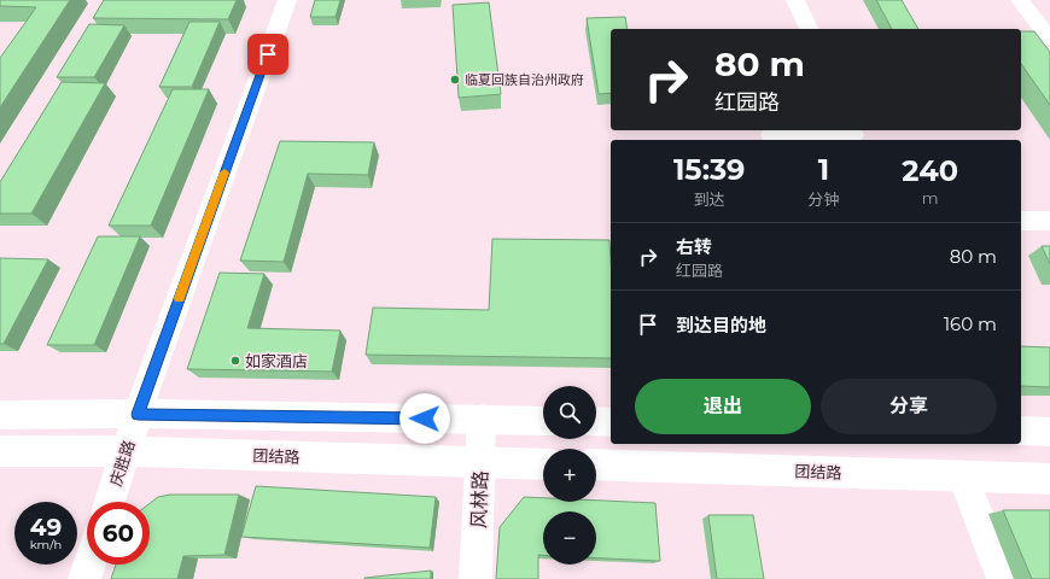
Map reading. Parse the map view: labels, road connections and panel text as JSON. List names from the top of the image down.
{
  "streets": {
    "main road": ["团结路", "庆胜路", "风林路"]
  },
  "crossings": [
    ["团结路", "庆胜路"],
    ["团结路", "风林路"]
  ],
  "places": ["临夏回族自治州政府", "如家酒店"],
  "page": {
    "turn": ["80 m", "红园路"],
    "eta": [
      "15:39",
      "到达",
      "1",
      "分钟",
      "240",
      "m"
    ],
    "list": [
      {
        "name": "右转",
        "note": "红园路",
        "value": "80 m"
      },
      {
        "name": "到达目的地",
        "value": "160 m"
      }
    ],
    "buttons": ["退出", "分享"],
    "map_buttons": ["+", "−"],
    "speed": "49 km/h",
    "limit": "60"
  }
}
